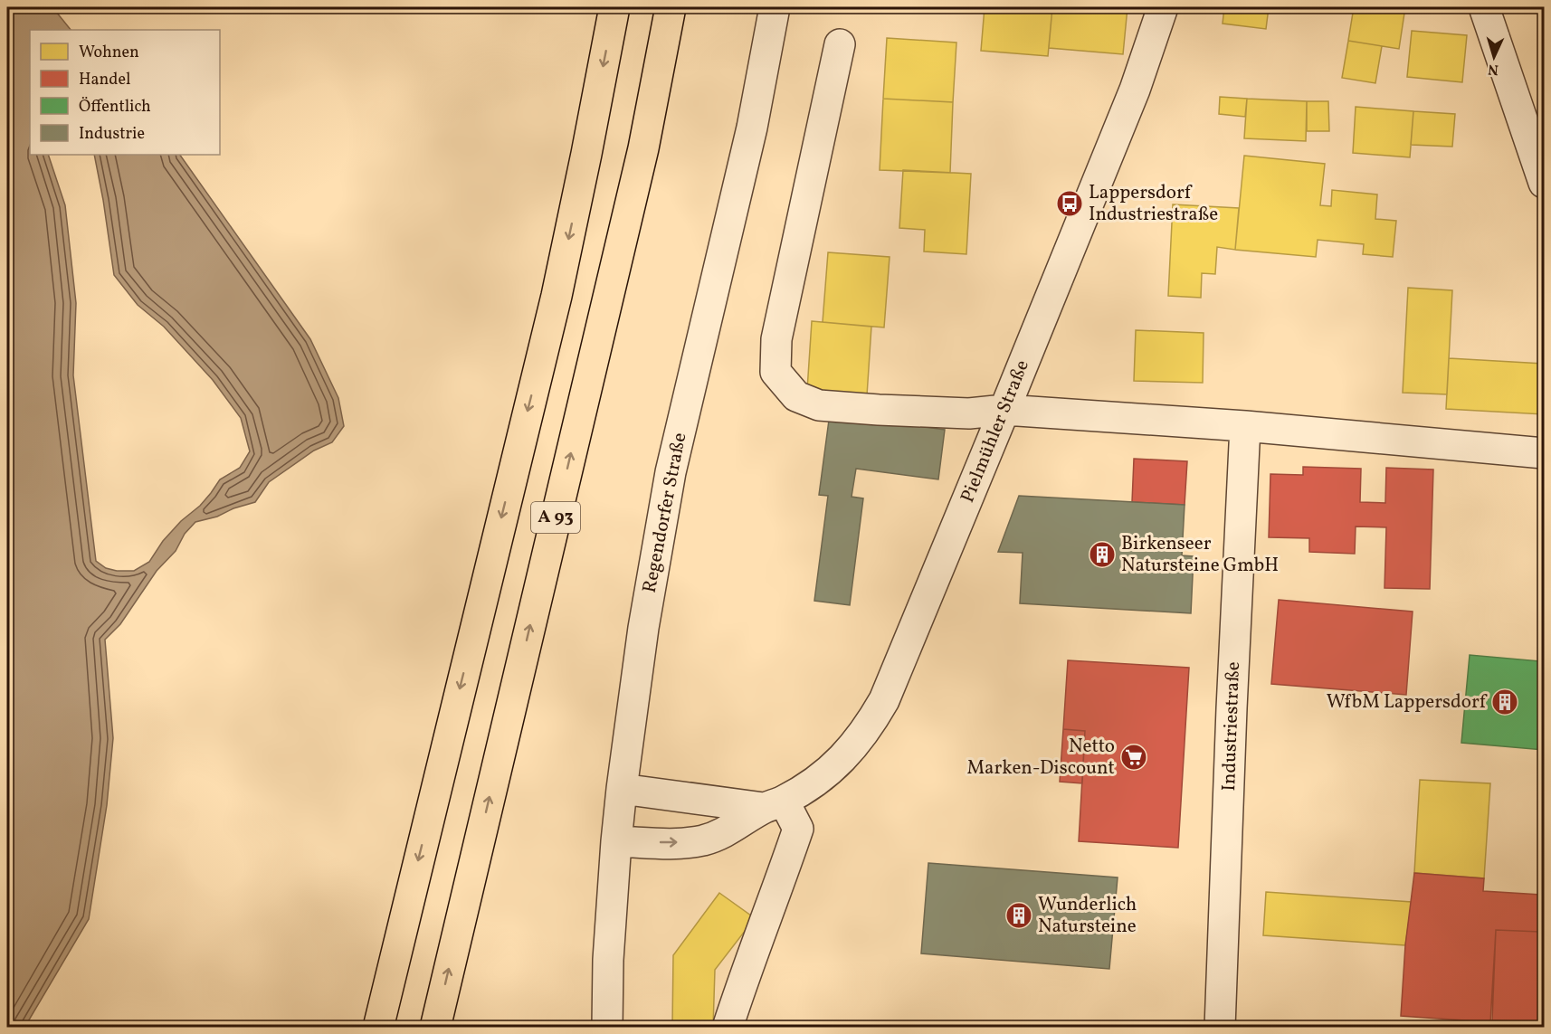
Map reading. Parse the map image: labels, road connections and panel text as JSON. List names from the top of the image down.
{
  "streets": {
    "highway": ["A 93"],
    "street": ["Pielmühler Straße", "Regendorfer Straße", "Industriestraße"]
  },
  "crossings": [
    ["Pielmühler Straße", "Regendorfer Straße"]
  ],
  "places": {
    "bus stop": ["Lappersdorf Industriestraße"],
    "building": ["Birkenseer Natursteine GmbH", "WfbM Lappersdorf", "Wunderlich Natursteine"],
    "supermarket": ["Netto Marken-Discount"]
  },
  "legend": [
    "Wohnen",
    "Handel",
    "Öffentlich",
    "Industrie"
  ],
  "north": "bottom"
}
